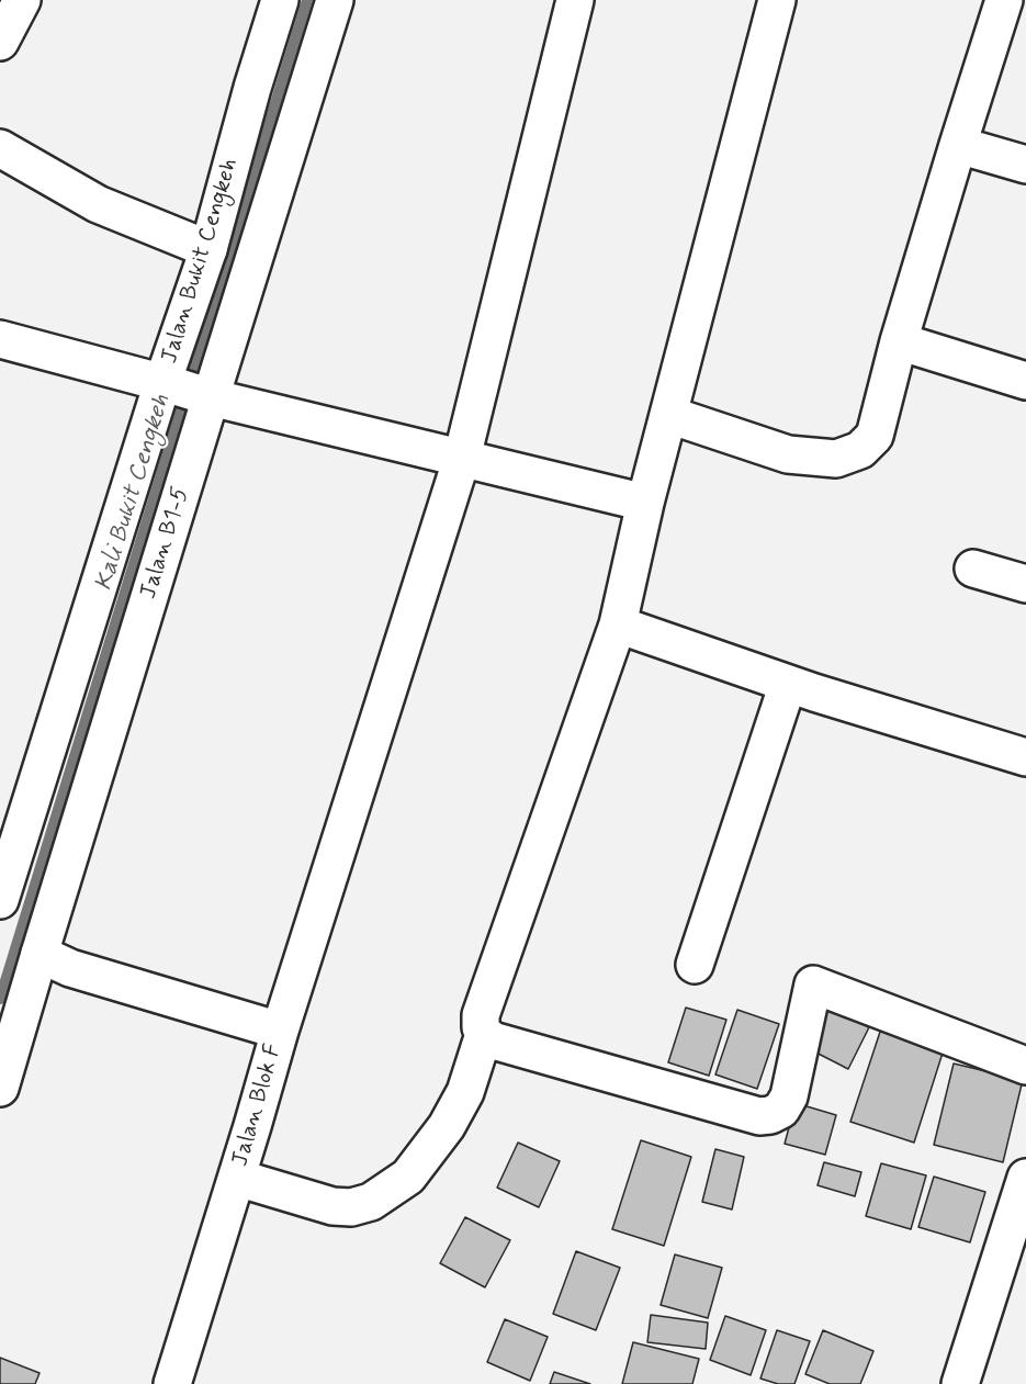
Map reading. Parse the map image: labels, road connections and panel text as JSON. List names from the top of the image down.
{
  "streets": {
    "street": ["Jalan Bukit Cengkeh", "Jalan B1-5", "Jalan Blok F"]
  },
  "crossings": [
    ["Jalan Bukit Cengkeh", "Jalan B1-5"],
    ["Jalan B1-5", "Jalan Blok F"]
  ],
  "water": ["Kali Bukit Cengkeh"]
}
